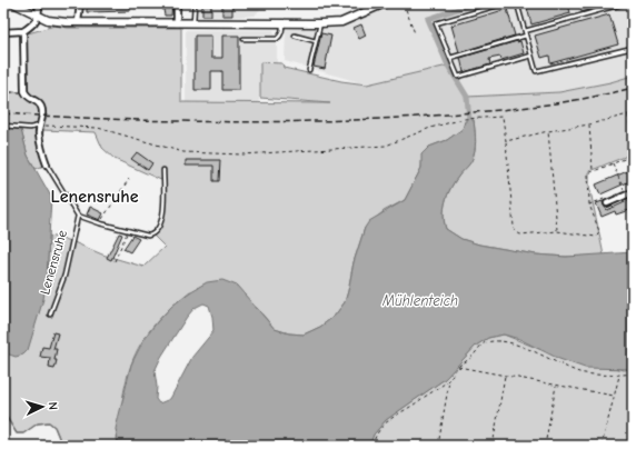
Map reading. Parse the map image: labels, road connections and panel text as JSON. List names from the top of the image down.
{
  "streets": {
    "street": ["Lenensruhe"]
  },
  "districts": ["Lenensruhe"],
  "water": ["Mühlenteich"],
  "north": "right"
}
